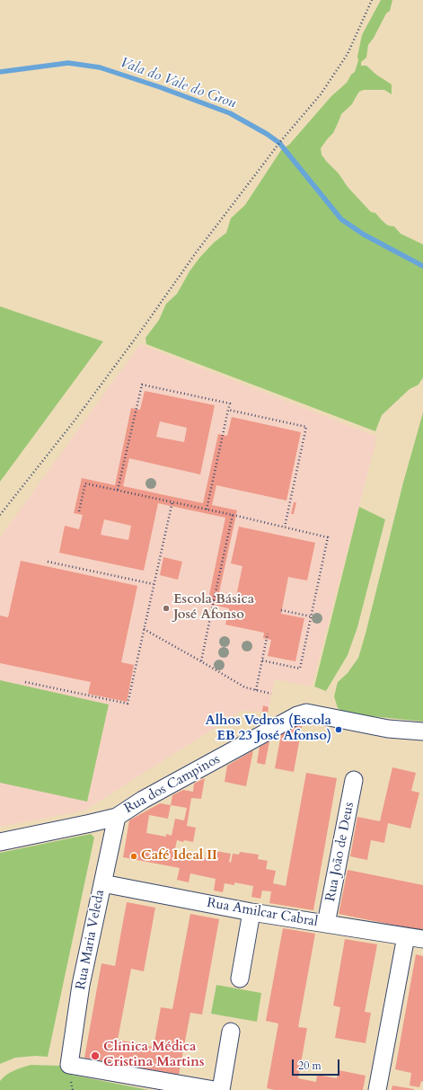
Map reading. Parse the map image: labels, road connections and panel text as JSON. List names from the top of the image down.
{
  "streets": {
    "street": [
      "Rua dos Campinos",
      "Rua João de Deus",
      "Rua Amilcar Cabral",
      "Rua Maria Veleda"
    ]
  },
  "crossings": [
    ["Rua dos Campinos", "Rua Maria Veleda"],
    ["Rua João de Deus", "Rua Amilcar Cabral"],
    ["Rua Amilcar Cabral", "Rua Maria Veleda"]
  ],
  "water": ["Vala do Vale do Grou"],
  "places": [
    "Escola Básica José Afonso",
    "Alhos Vedros (Escola EB 23 José Afonso)",
    "Café Ideal II",
    "Clínica Médica Cristina Martins"
  ],
  "scale_bar": "20 m"
}
